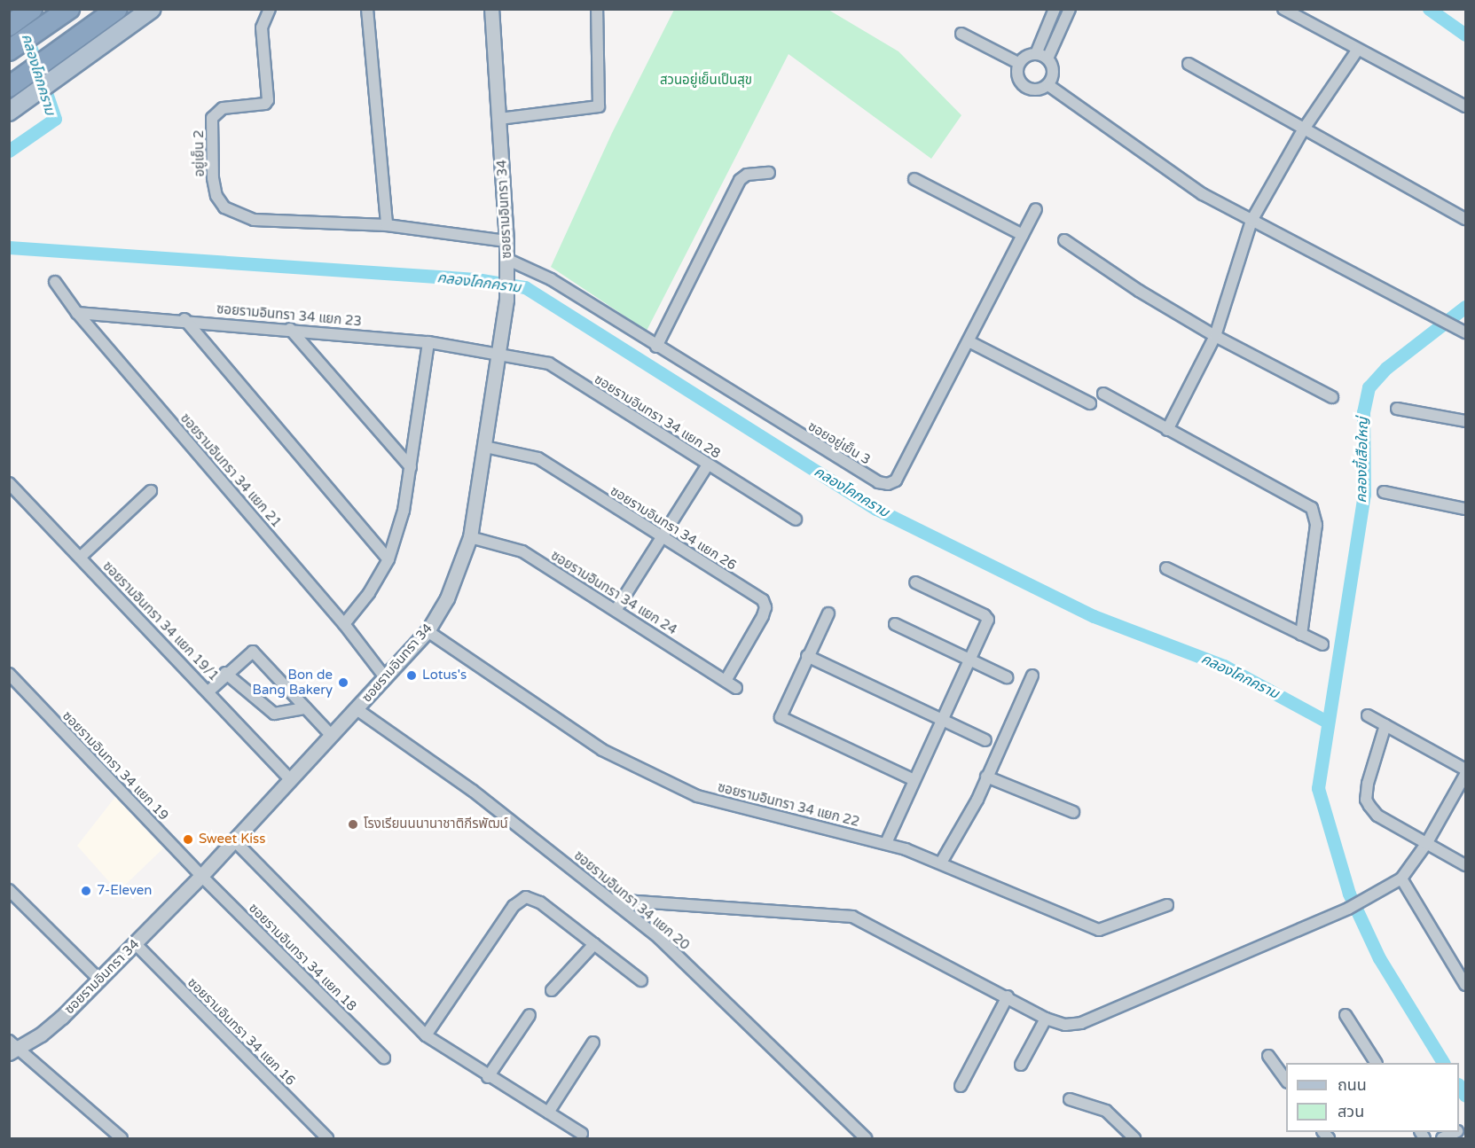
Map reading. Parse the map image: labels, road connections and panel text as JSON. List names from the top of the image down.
{
  "streets": {
    "street": [
      "อยู่เย็น 2",
      "ซอยรามอินทรา 34",
      "ซอยรามอินทรา 34 แยก 23",
      "ซอยรามอินทรา 34 แยก 28",
      "ซอยอยู่เย็น 3",
      "ซอยรามอินทรา 34 แยก 21",
      "ซอยรามอินทรา 34 แยก 26",
      "ซอยรามอินทรา 34 แยก 24",
      "ซอยรามอินทรา 34 แยก 19/1",
      "ซอยรามอินทรา 34 แยก 19",
      "ซอยรามอินทรา 34 แยก 22",
      "ซอยรามอินทรา 34 แยก 20",
      "ซอยรามอินทรา 34 แยก 18",
      "ซอยรามอินทรา 34 แยก 16"
    ]
  },
  "crossings": [
    ["ซอยรามอินทรา 34", "ซอยรามอินทรา 34 แยก 23"],
    ["ซอยรามอินทรา 34", "ซอยรามอินทรา 34 แยก 28"],
    ["ซอยรามอินทรา 34", "ซอยอยู่เย็น 3"],
    ["ซอยรามอินทรา 34", "ซอยรามอินทรา 34 แยก 21"],
    ["ซอยรามอินทรา 34", "ซอยรามอินทรา 34 แยก 26"],
    ["ซอยรามอินทรา 34", "ซอยรามอินทรา 34 แยก 24"],
    ["ซอยรามอินทรา 34", "ซอยรามอินทรา 34 แยก 19/1"],
    ["ซอยรามอินทรา 34", "ซอยรามอินทรา 34 แยก 19"],
    ["ซอยรามอินทรา 34", "ซอยรามอินทรา 34 แยก 22"],
    ["ซอยรามอินทรา 34", "ซอยรามอินทรา 34 แยก 20"],
    ["ซอยรามอินทรา 34", "ซอยรามอินทรา 34 แยก 18"],
    ["ซอยรามอินทรา 34", "ซอยรามอินทรา 34 แยก 16"],
    ["ซอยรามอินทรา 34 แยก 23", "ซอยรามอินทรา 34 แยก 28"],
    ["ซอยรามอินทรา 34 แยก 23", "ซอยรามอินทรา 34 แยก 21"],
    ["ซอยรามอินทรา 34 แยก 26", "ซอยรามอินทรา 34 แยก 24"],
    ["ซอยรามอินทรา 34 แยก 19", "ซอยรามอินทรา 34 แยก 18"]
  ],
  "water": ["คลองโคกคราม", "คลองขี้เสือใหญ่"],
  "parks": ["สวนอยู่เย็นเป็นสุข"],
  "places": [
    "Lotus's",
    "Bon de Bang Bakery",
    "โรงเรียนนนานาชาติกีรพัฒน์",
    "Sweet Kiss",
    "7-Eleven"
  ],
  "legend": ["ถนน", "สวน"]
}
